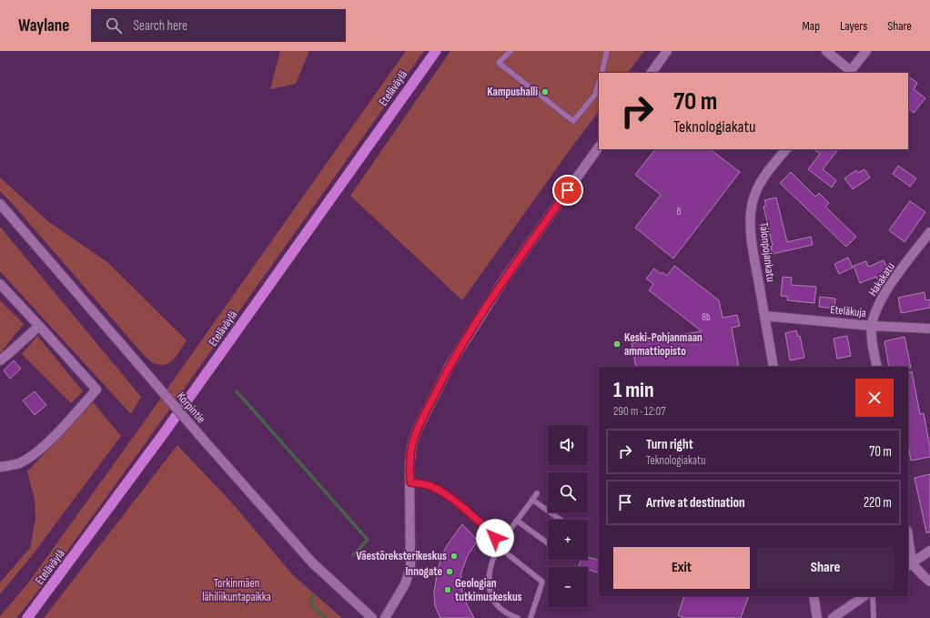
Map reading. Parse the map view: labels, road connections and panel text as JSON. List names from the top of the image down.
{
  "streets": {
    "highway": ["Eteläväylä"],
    "street": [
      "Talonpojankatu",
      "Hakakatu",
      "Eteläkuja",
      "Korpintie"
    ]
  },
  "crossings": [
    ["Talonpojankatu", "Eteläkuja"],
    ["Hakakatu", "Eteläkuja"]
  ],
  "parks": ["Torkinmäen lähiliikuntapaikka"],
  "places": [
    "Kampushalli",
    "Keski-Pohjanmaan ammattiopisto",
    "Väestöreksterikeskus",
    "Innogate",
    "Geologian tutkimuskeskus"
  ],
  "house_numbers": ["8", "8b"],
  "page": {
    "header": "Waylane",
    "search": "Search here",
    "nav": ["Map", "Layers", "Share"],
    "turn": ["70 m", "Teknologiakatu"],
    "heading": ["1 min", "290 m · 12:07"],
    "map_buttons": ["+", "−"],
    "list": [
      {
        "name": "Turn right",
        "note": "Teknologiakatu",
        "value": "70 m"
      },
      {
        "name": "Arrive at destination",
        "value": "220 m"
      }
    ],
    "buttons": ["Exit", "Share"]
  }
}
